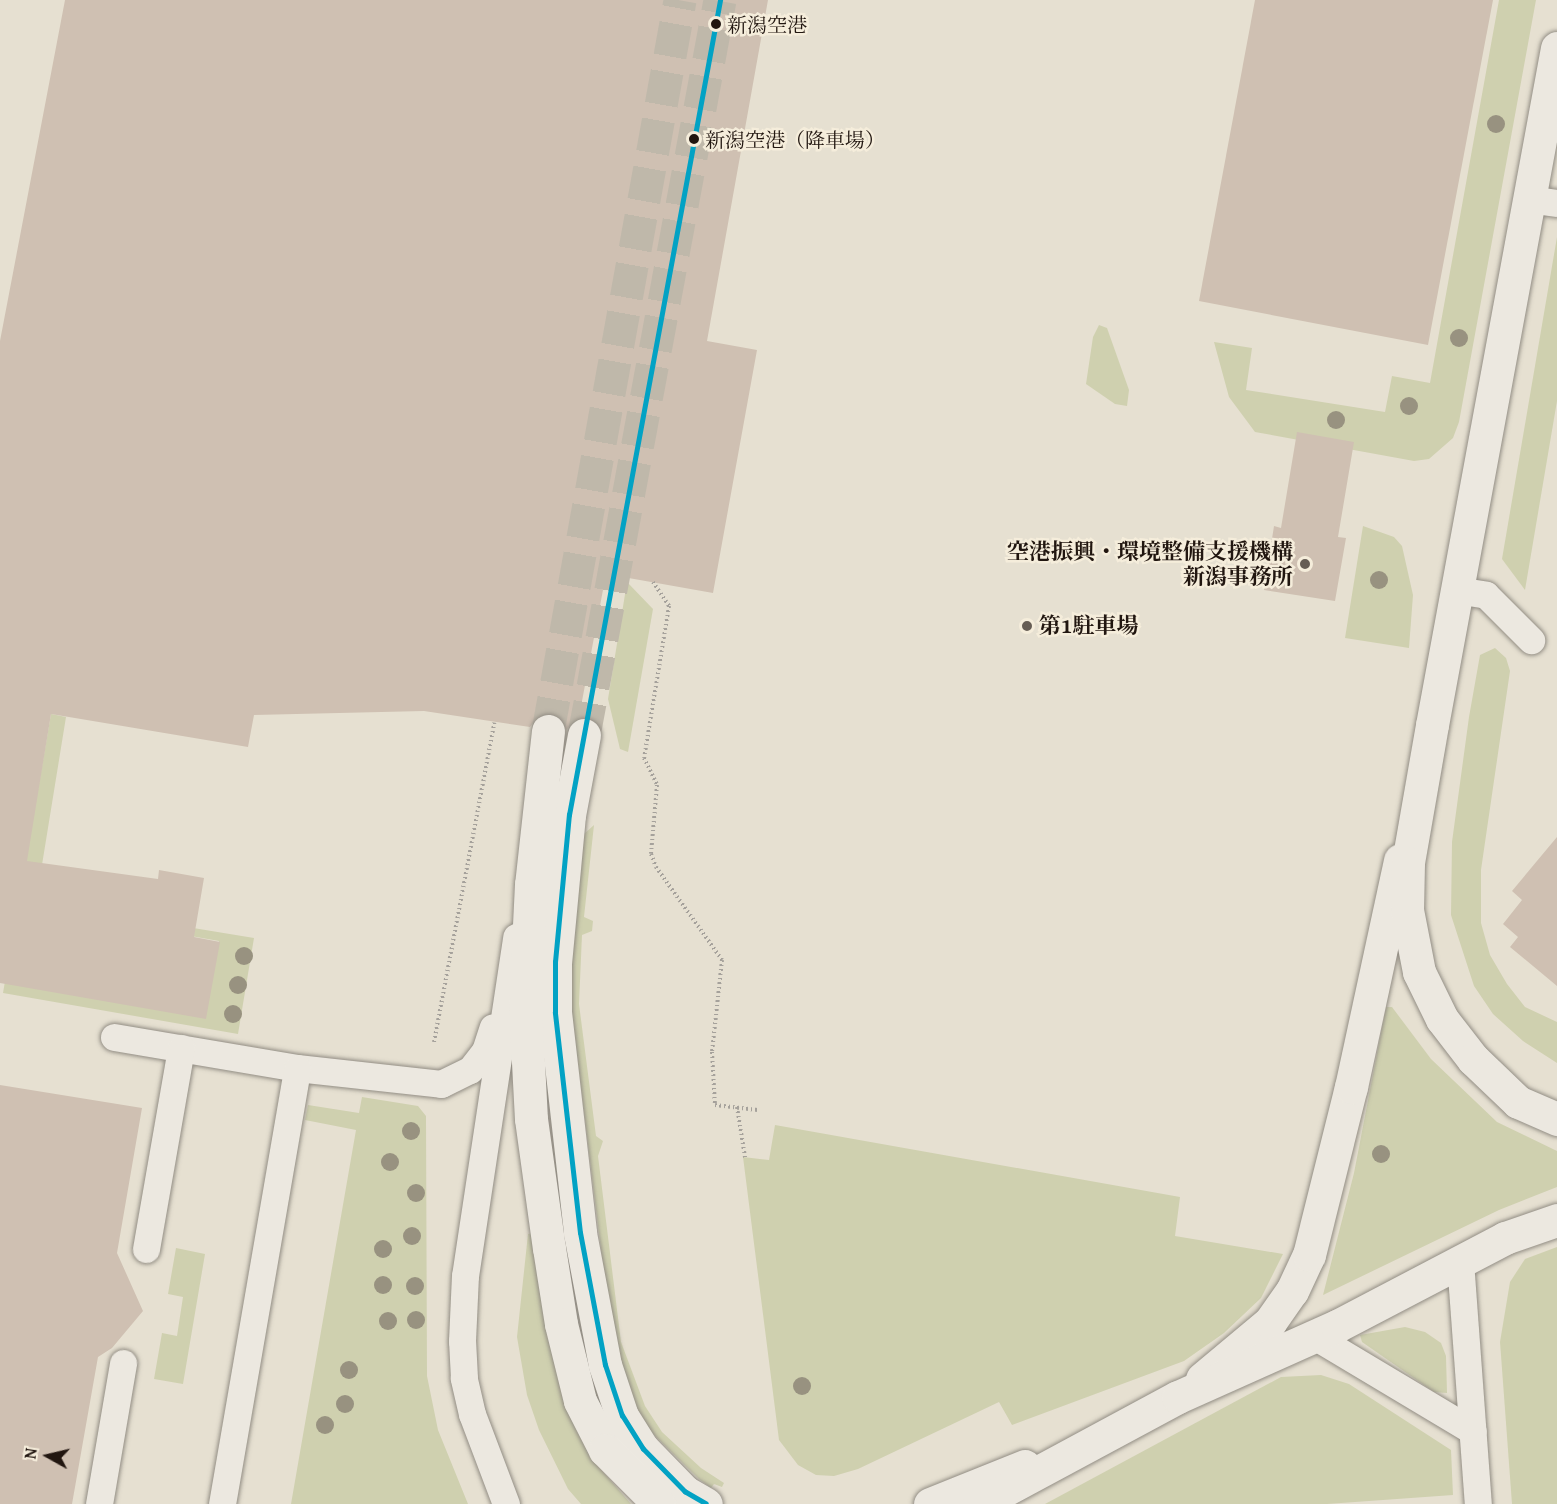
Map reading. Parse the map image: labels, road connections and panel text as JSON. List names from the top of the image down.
{
  "places": [
    "新潟空港",
    "新潟空港（降車場）",
    "空港振興・環境整備支援機構 新潟事務所",
    "第1駐車場"
  ],
  "north": "left"
}
